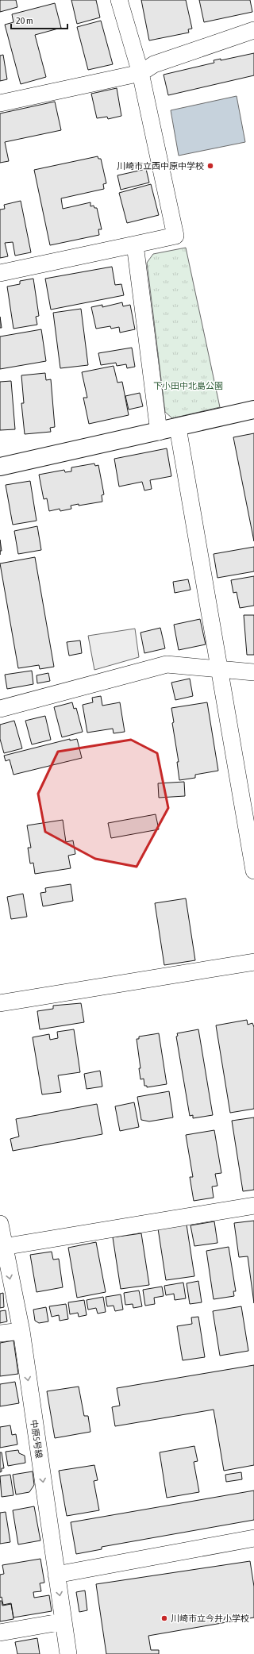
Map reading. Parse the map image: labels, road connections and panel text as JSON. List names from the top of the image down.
{
  "streets": {
    "street": ["中原5号線"]
  },
  "one_way": ["中原5号線"],
  "parks": ["下小田中北島公園"],
  "places": ["川崎市立西中原中学校", "川崎市立今井小学校"],
  "scale_bar": "20 m"
}
